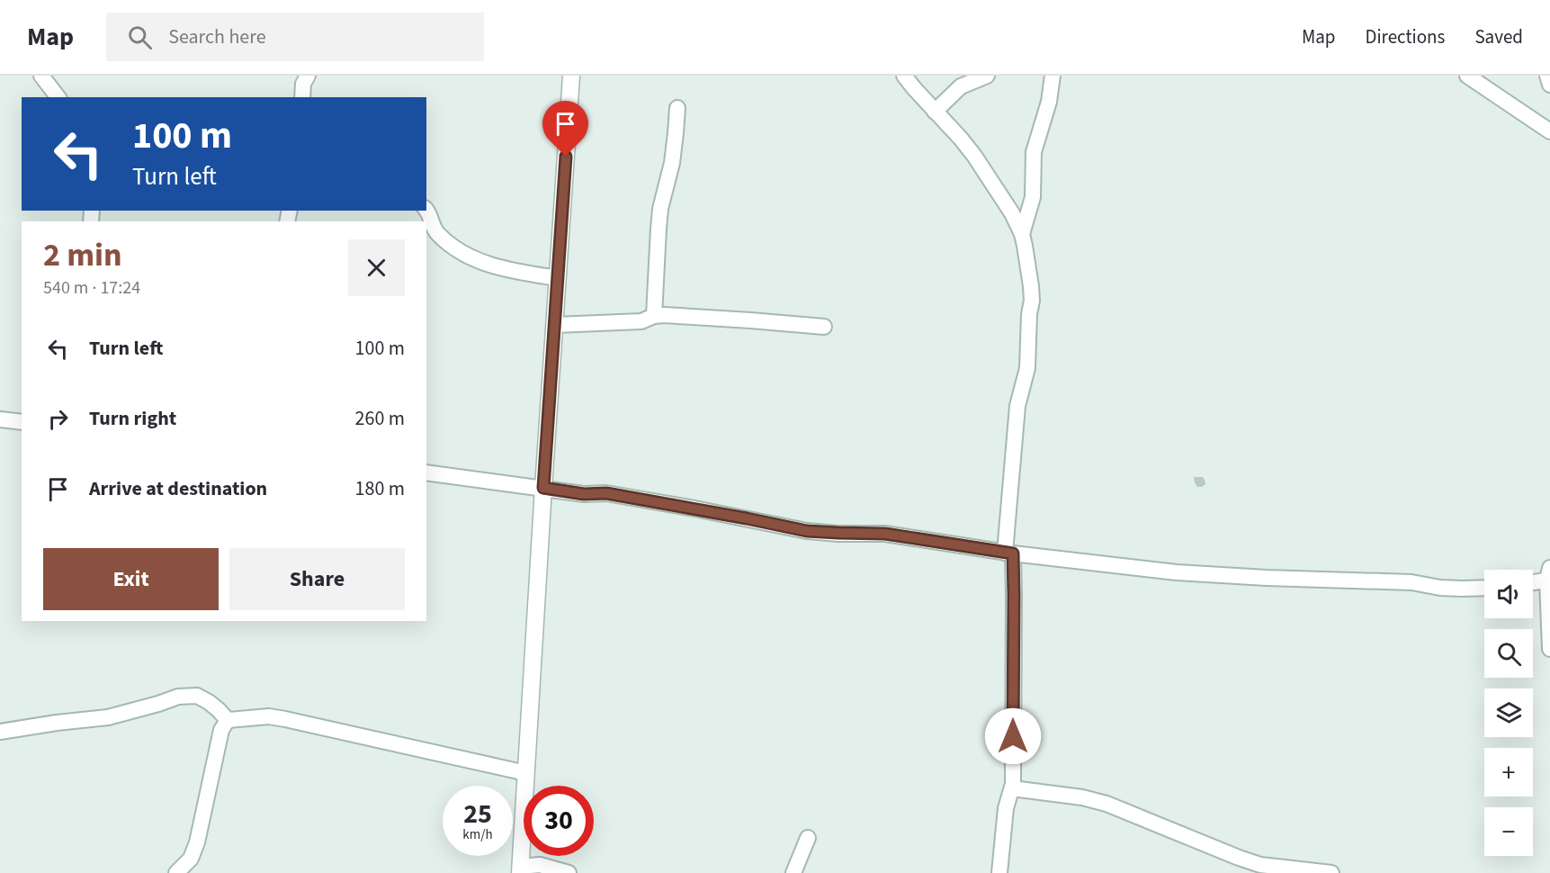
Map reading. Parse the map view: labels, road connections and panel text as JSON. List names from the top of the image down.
{
  "page": {
    "header": "Map",
    "search": "Search here",
    "nav": ["Map", "Directions", "Saved"],
    "turn": ["100 m", "Turn left"],
    "heading": ["2 min", "540 m · 17:24"],
    "list": [
      {
        "name": "Turn left",
        "value": "100 m"
      },
      {
        "name": "Turn right",
        "value": "260 m"
      },
      {
        "name": "Arrive at destination",
        "value": "180 m"
      }
    ],
    "buttons": ["Exit", "Share"],
    "map_buttons": ["+", "−"],
    "speed": "25 km/h",
    "limit": "30"
  }
}
